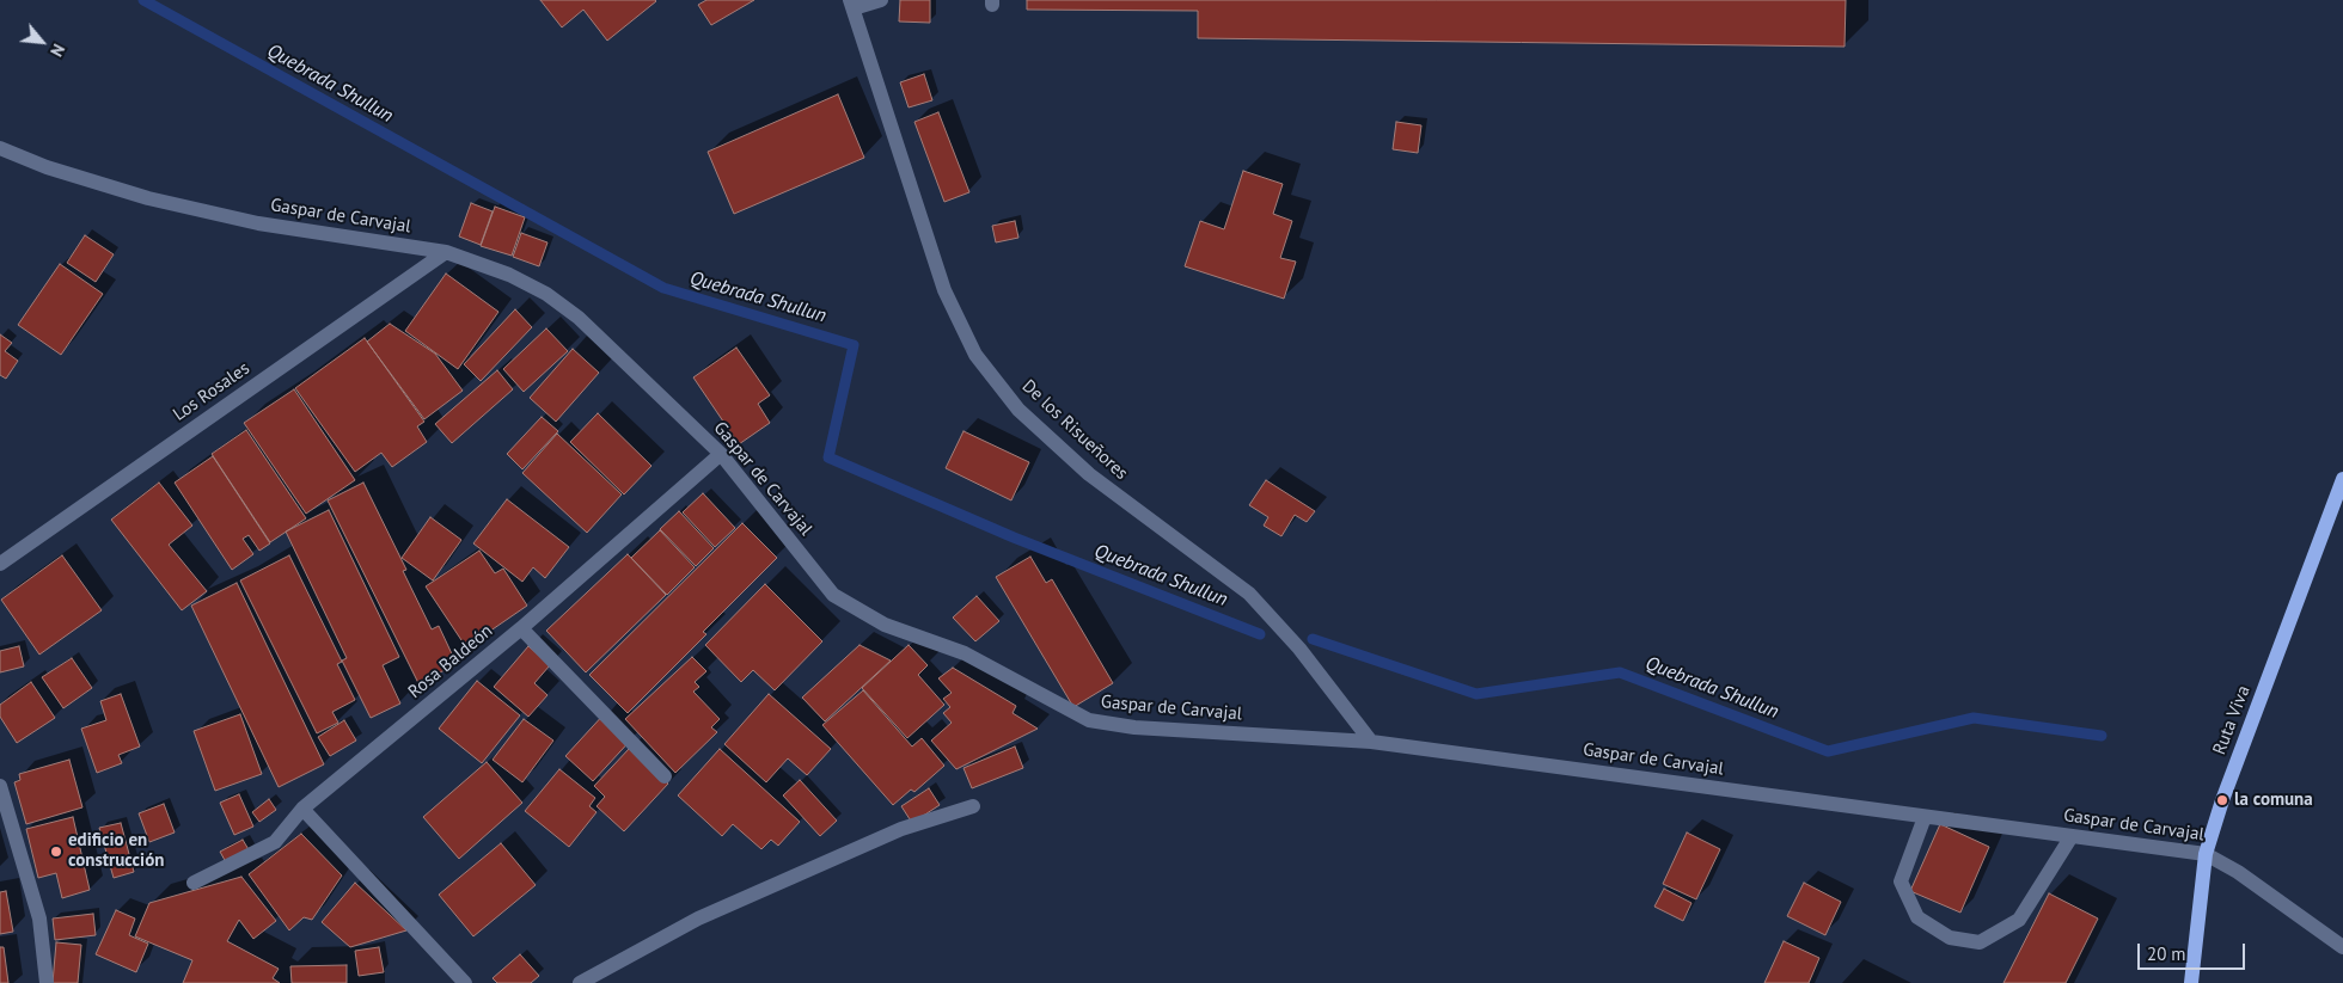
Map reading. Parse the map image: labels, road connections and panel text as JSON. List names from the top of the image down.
{
  "streets": {
    "main road": ["Ruta Viva"],
    "street": [
      "Gaspar de Carvajal",
      "Los Rosales",
      "De los Risueñores",
      "Rosa Baldeón"
    ]
  },
  "crossings": [
    ["Gaspar de Carvajal", "Los Rosales"],
    ["Gaspar de Carvajal", "De los Risueñores"],
    ["Gaspar de Carvajal", "Rosa Baldeón"],
    ["Gaspar de Carvajal", "Ruta Viva"]
  ],
  "water": ["Quebrada Shullun"],
  "places": ["la comuna", "edificio en construcción"],
  "scale_bar": "20 m",
  "north": "bottom right"
}
